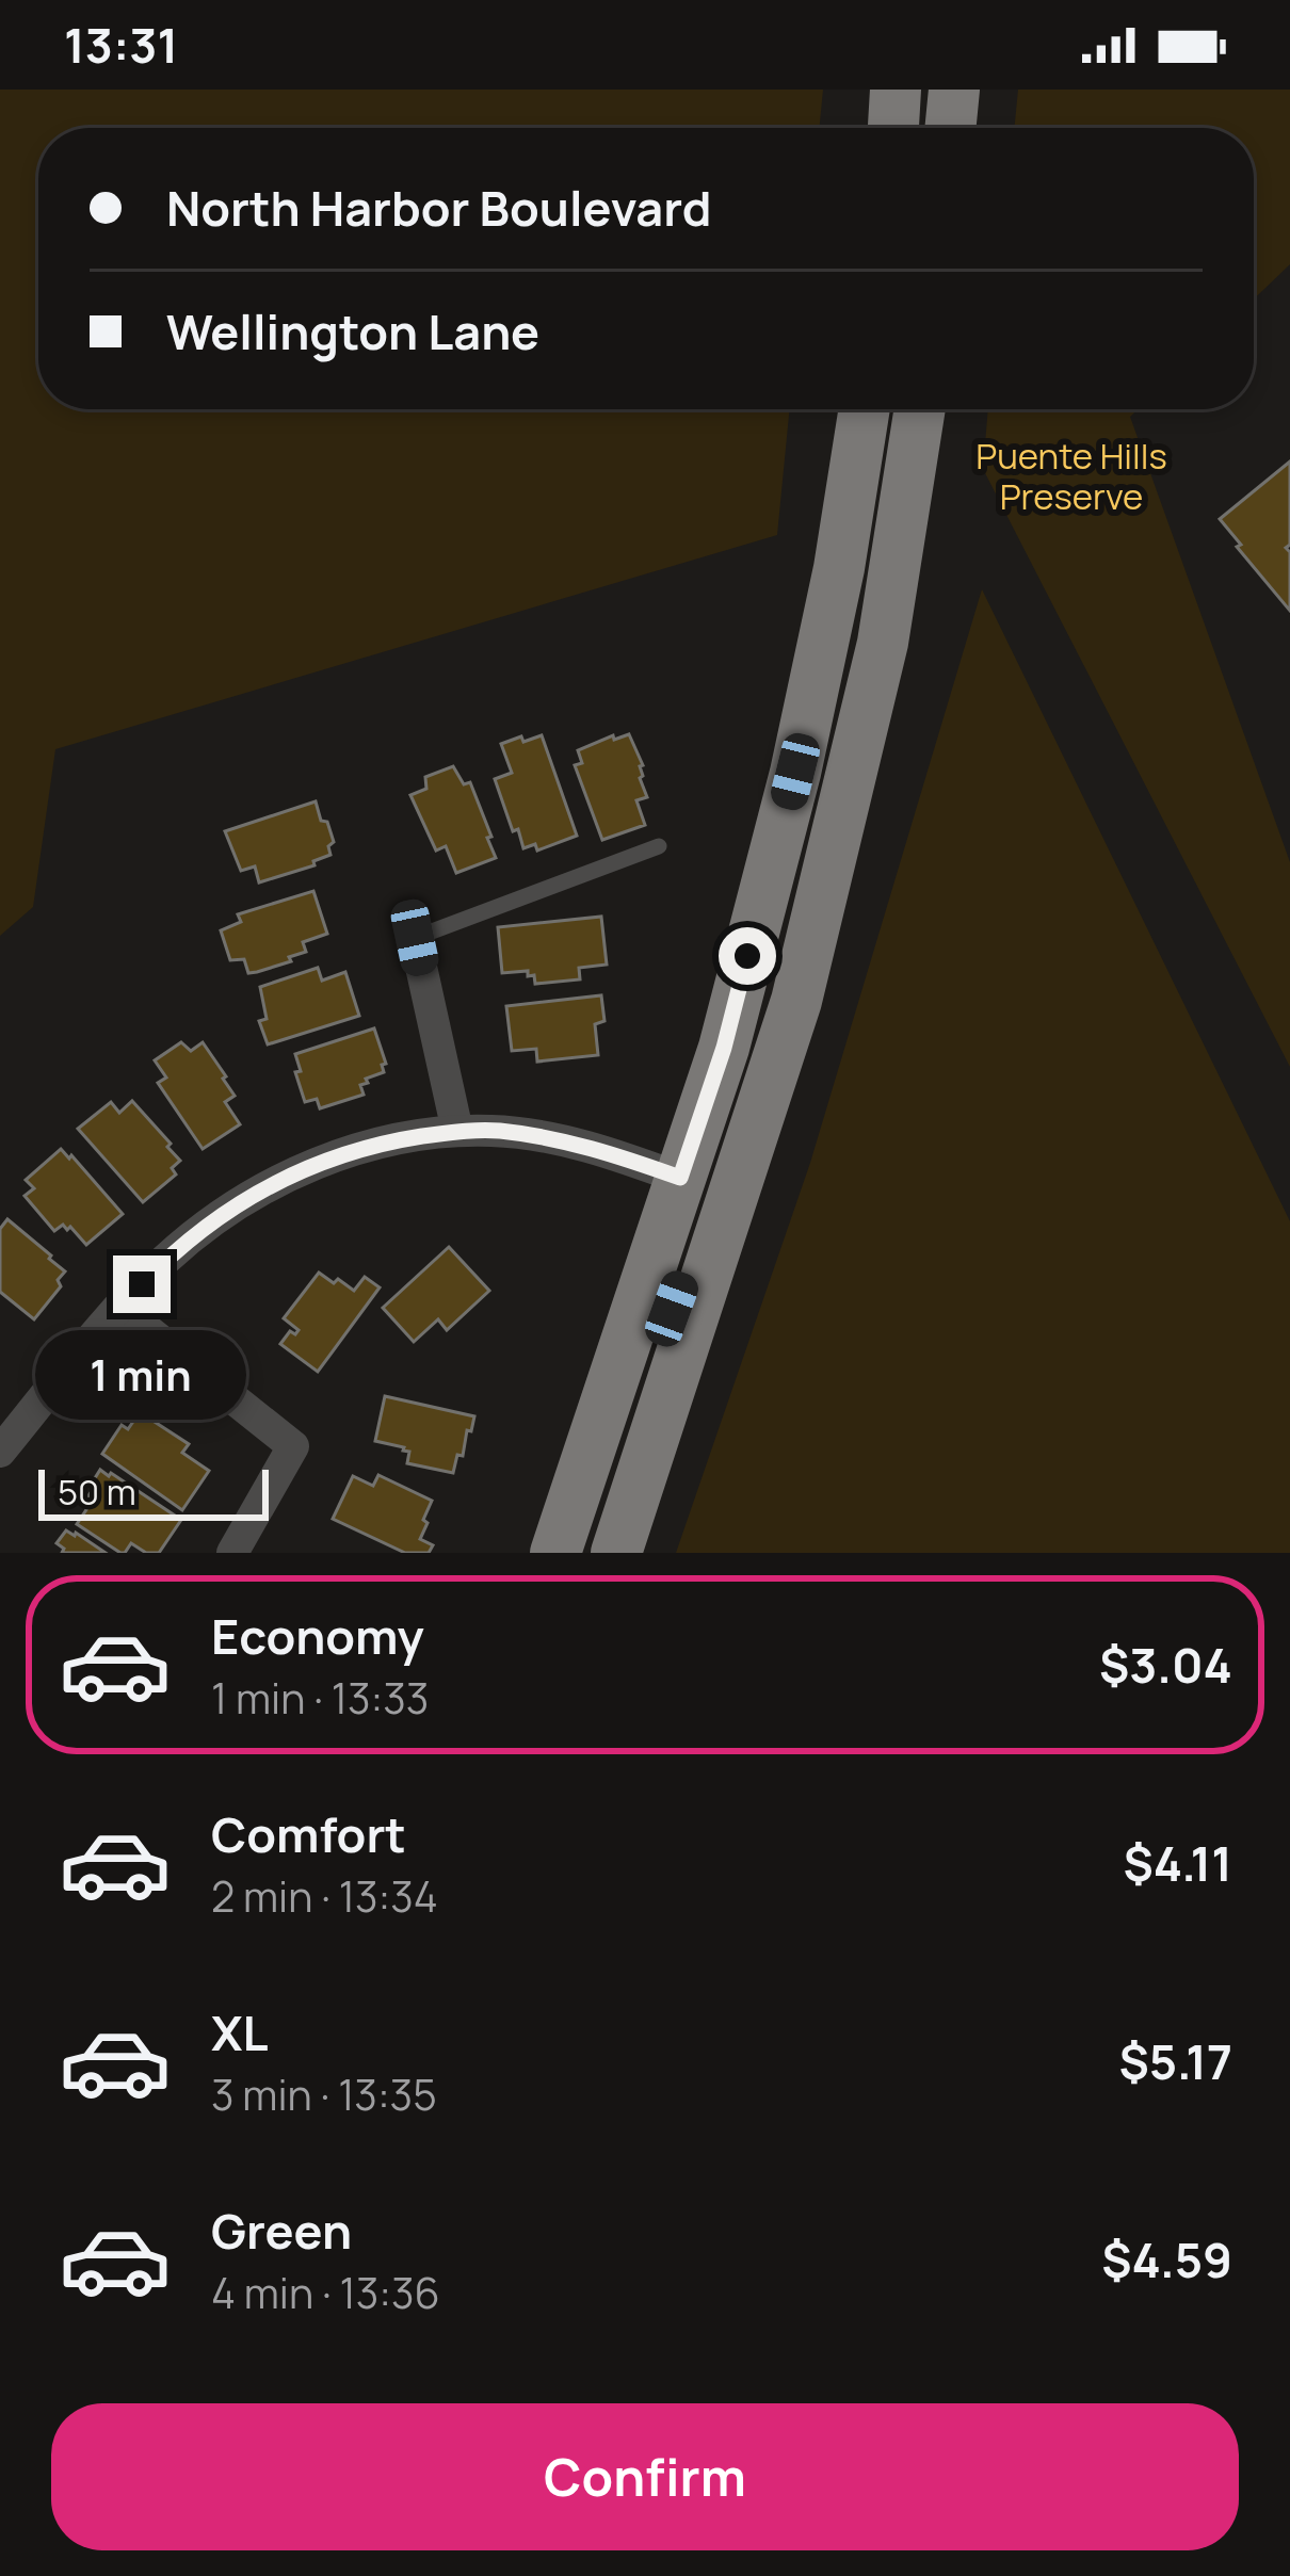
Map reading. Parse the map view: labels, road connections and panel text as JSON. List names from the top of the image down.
{
  "parks": ["Puente Hills Preserve"],
  "scale_bar": "50 m",
  "page": {
    "status": "13:31",
    "banner": ["North Harbor Boulevard", "Wellington Lane"],
    "bubble": "1 min",
    "scale": "50 m",
    "list": [
      {
        "name": "Economy",
        "note": "1 min · 13:33",
        "value": "$3.04"
      },
      {
        "name": "Comfort",
        "note": "2 min · 13:34",
        "value": "$4.11"
      },
      {
        "name": "XL",
        "note": "3 min · 13:35",
        "value": "$5.17"
      },
      {
        "name": "Green",
        "note": "4 min · 13:36",
        "value": "$4.59"
      }
    ],
    "buttons": "Confirm"
  }
}
